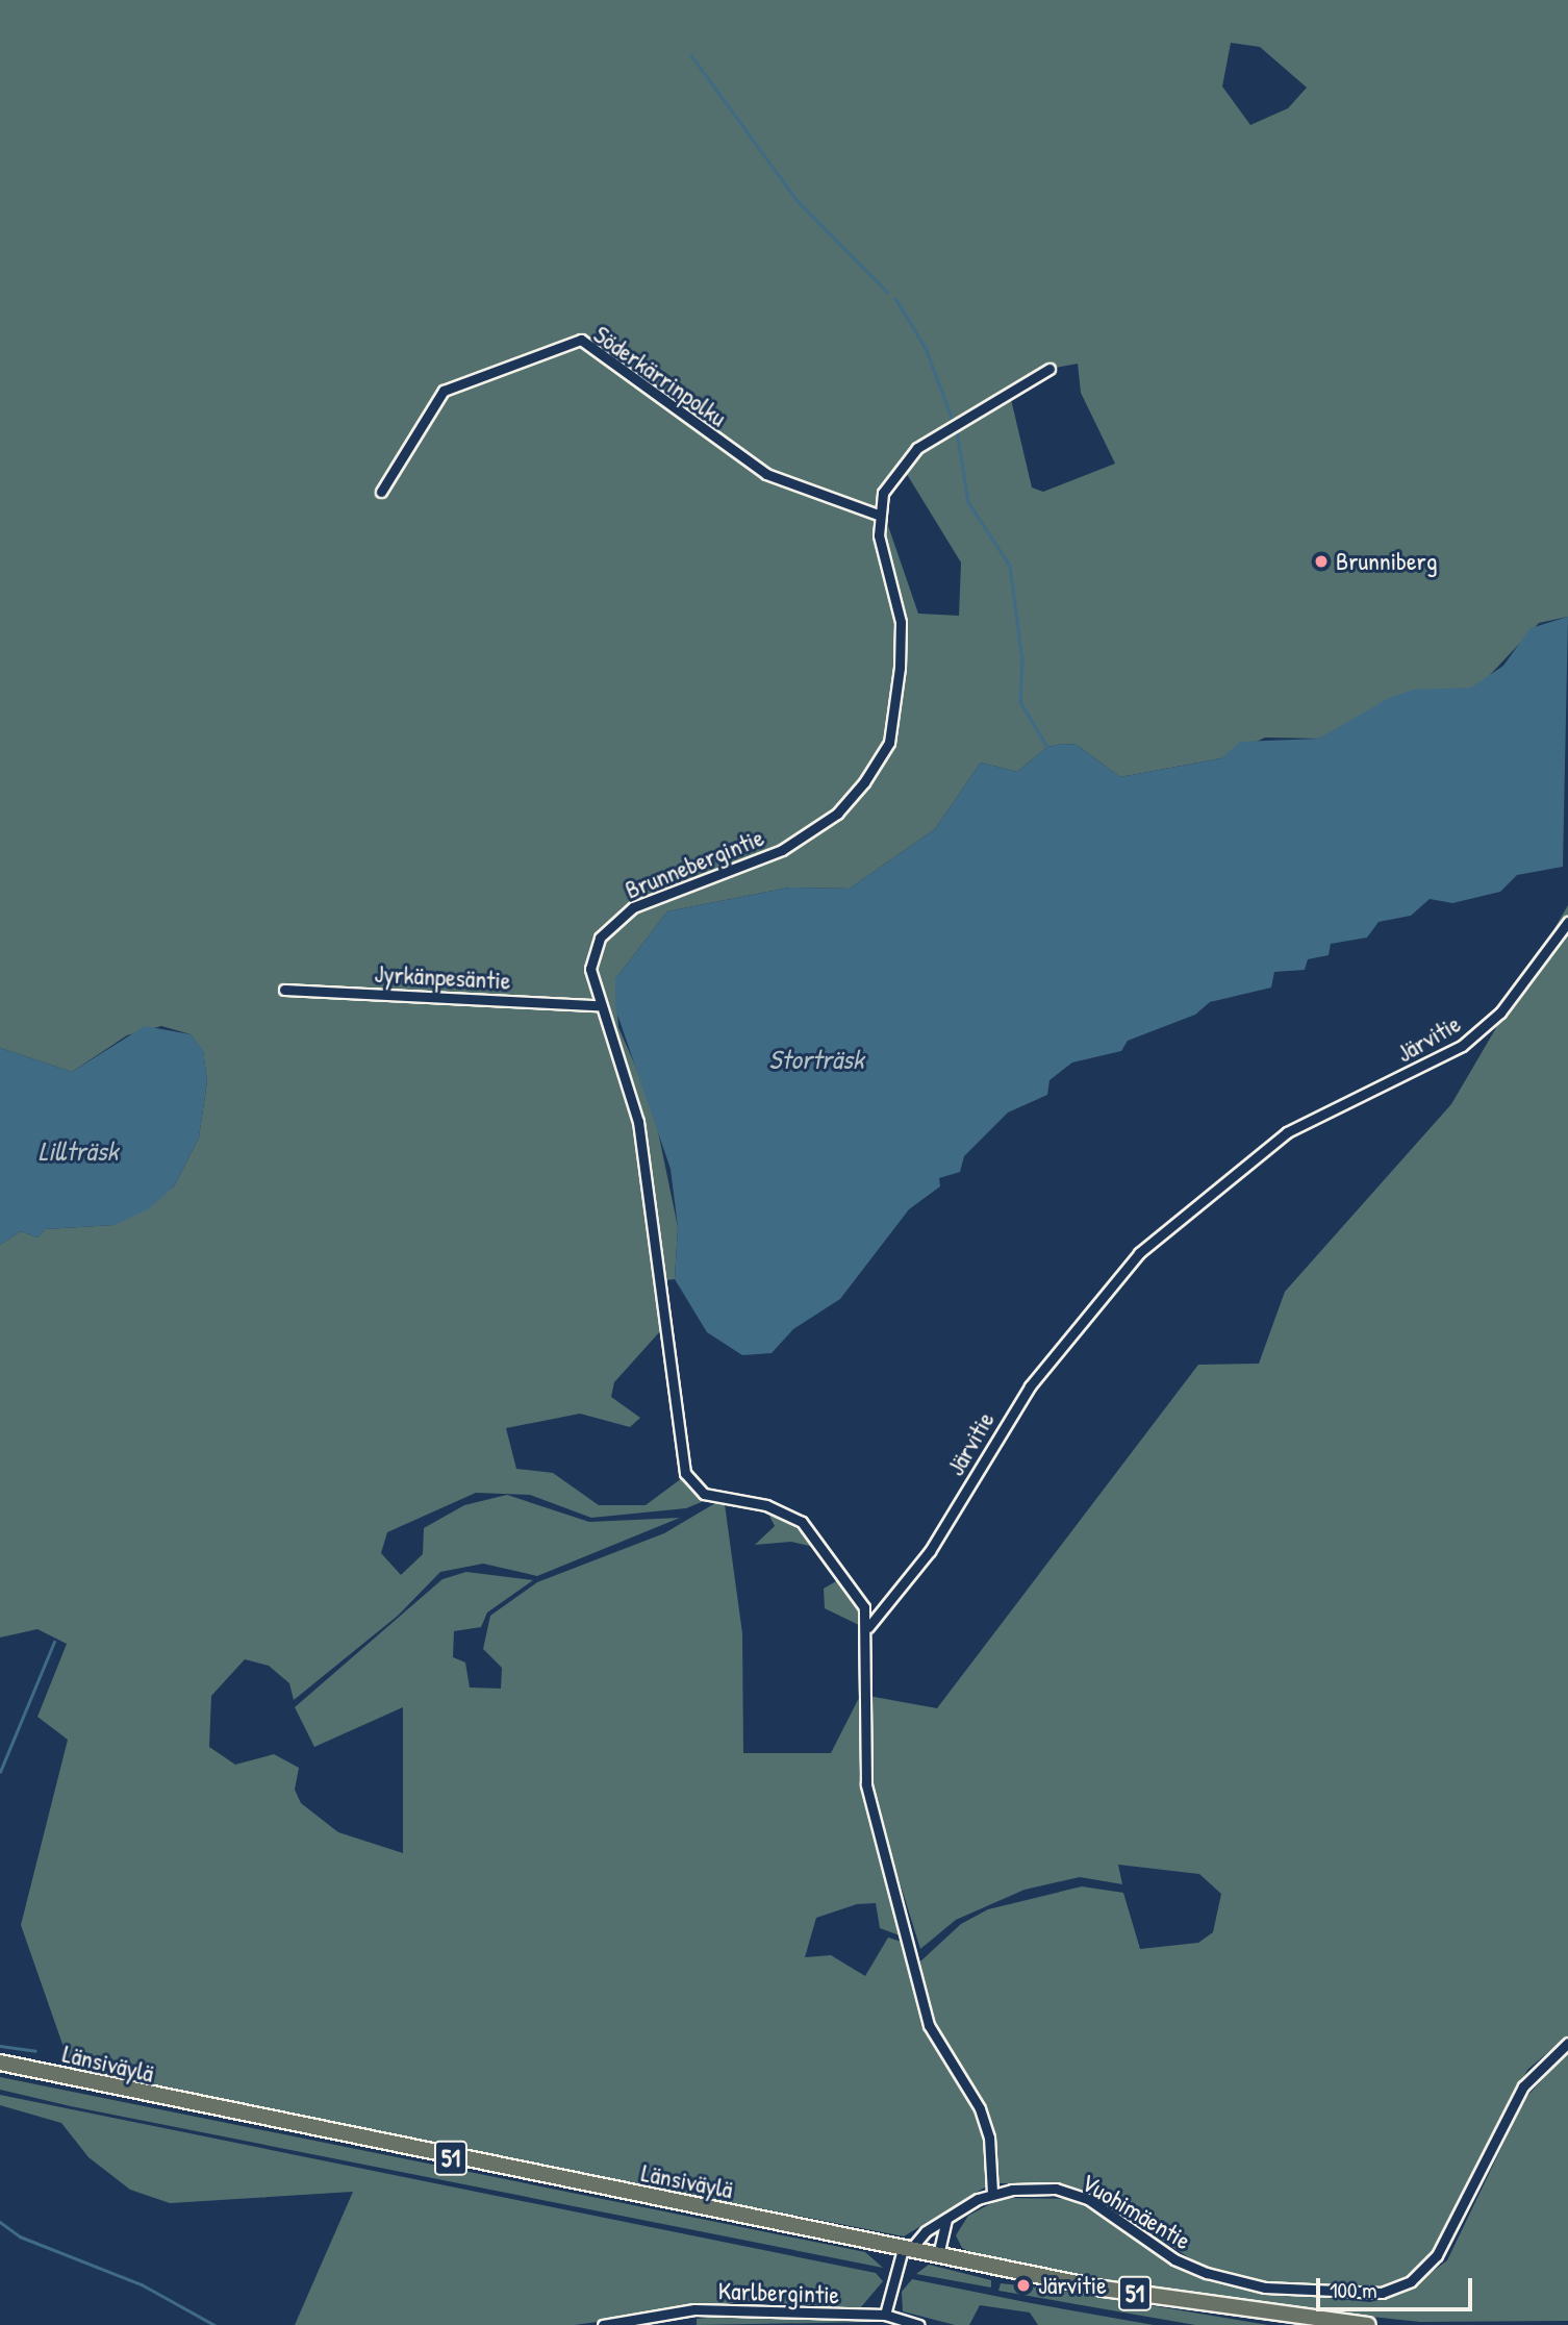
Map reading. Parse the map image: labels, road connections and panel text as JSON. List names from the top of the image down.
{
  "streets": {
    "main road": ["Länsiväylä", "51"],
    "street": [
      "Söderkärrinpolku",
      "Brunnebergintie",
      "Jyrkänpesäntie",
      "Järvitie",
      "Vuohimäentie",
      "Karlbergintie"
    ]
  },
  "crossings": [
    ["Söderkärrinpolku", "Brunnebergintie"],
    ["Brunnebergintie", "Jyrkänpesäntie"],
    ["Brunnebergintie", "Järvitie"],
    ["Länsiväylä", "Vuohimäentie"]
  ],
  "water": ["Storträsk", "Lillträsk"],
  "places": ["Brunniberg", "Järvitie"],
  "scale_bar": "100 m"
}
